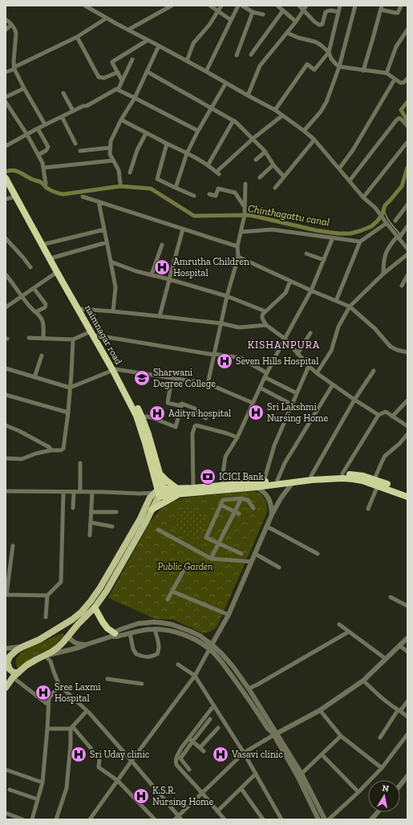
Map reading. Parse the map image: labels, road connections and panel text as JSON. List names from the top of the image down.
{
  "streets": {
    "highway": ["naimnagar road"]
  },
  "districts": ["KISHANPURA"],
  "water": ["Chinthagattu canal"],
  "parks": ["Public Garden"],
  "places": {
    "hospital": [
      "Amrutha Children Hospital",
      "Seven Hills Hospital",
      "Sri Lakshmi Nursing Home",
      "Aditya hospital",
      "Sree Laxmi Hospital",
      "Sri Uday clinic",
      "Vasavi clinic",
      "K.S.R. Nursing Home"
    ],
    "school or university": ["Sharwani Degree College"],
    "bank": ["ICICI Bank"]
  },
  "north": "top"
}
